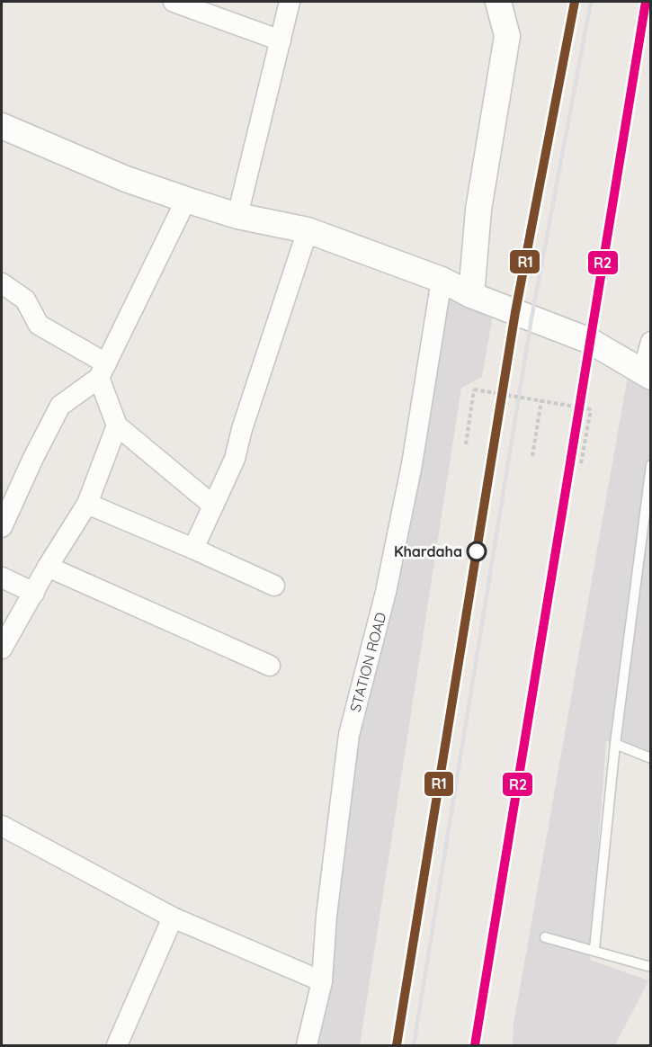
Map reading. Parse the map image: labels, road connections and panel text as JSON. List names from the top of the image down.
{
  "streets": {
    "street": ["STATION ROAD"]
  },
  "places": ["Khardaha"],
  "lines": ["transit line R1", "transit line R2"]
}
